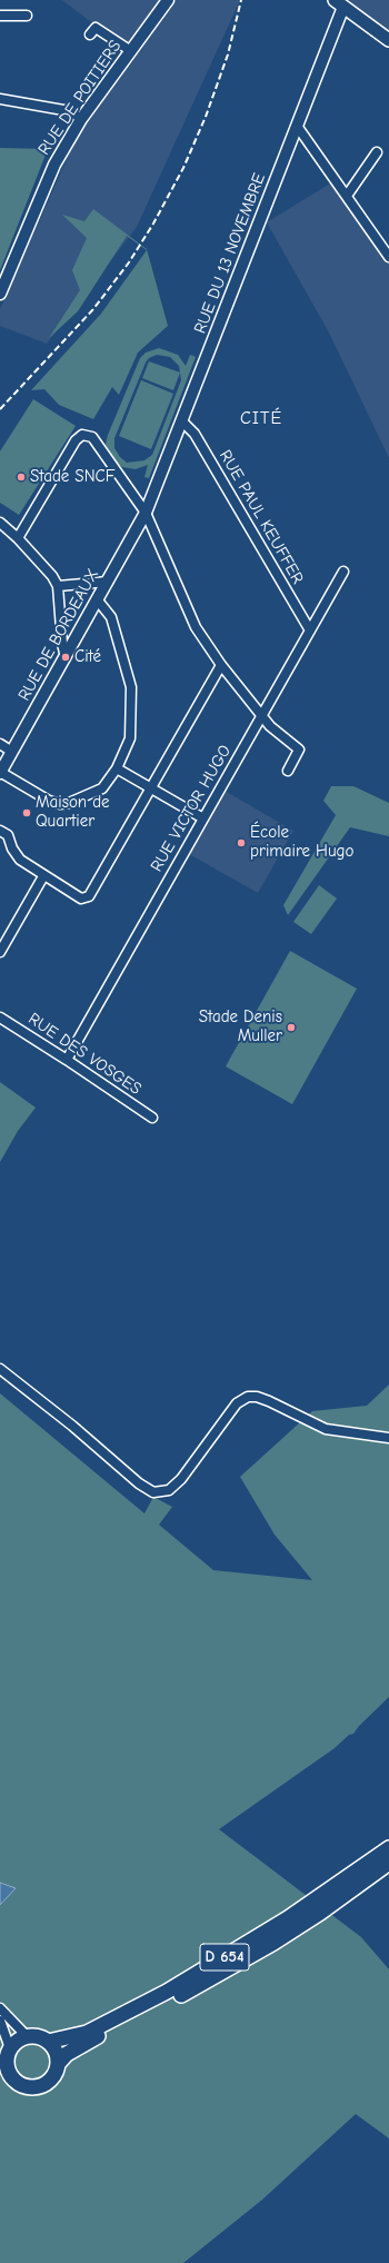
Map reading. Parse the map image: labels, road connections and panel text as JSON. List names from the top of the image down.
{
  "streets": {
    "highway": ["D 654"],
    "street": [
      "RUE DE POITIERS",
      "RUE DU 13 NOVEMBRE",
      "RUE PAUL KEUFFER",
      "RUE DE BORDEAUX",
      "RUE VICTOR HUGO",
      "RUE DES VOSGES"
    ]
  },
  "crossings": [
    ["RUE DU 13 NOVEMBRE", "RUE PAUL KEUFFER"],
    ["RUE DU 13 NOVEMBRE", "RUE DE BORDEAUX"],
    ["RUE PAUL KEUFFER", "RUE VICTOR HUGO"],
    ["RUE VICTOR HUGO", "RUE DES VOSGES"]
  ],
  "districts": ["CITÉ"],
  "places": [
    "Stade SNCF",
    "Cité",
    "Maison de Quartier",
    "École primaire Hugo",
    "Stade Denis Muller"
  ]
}
